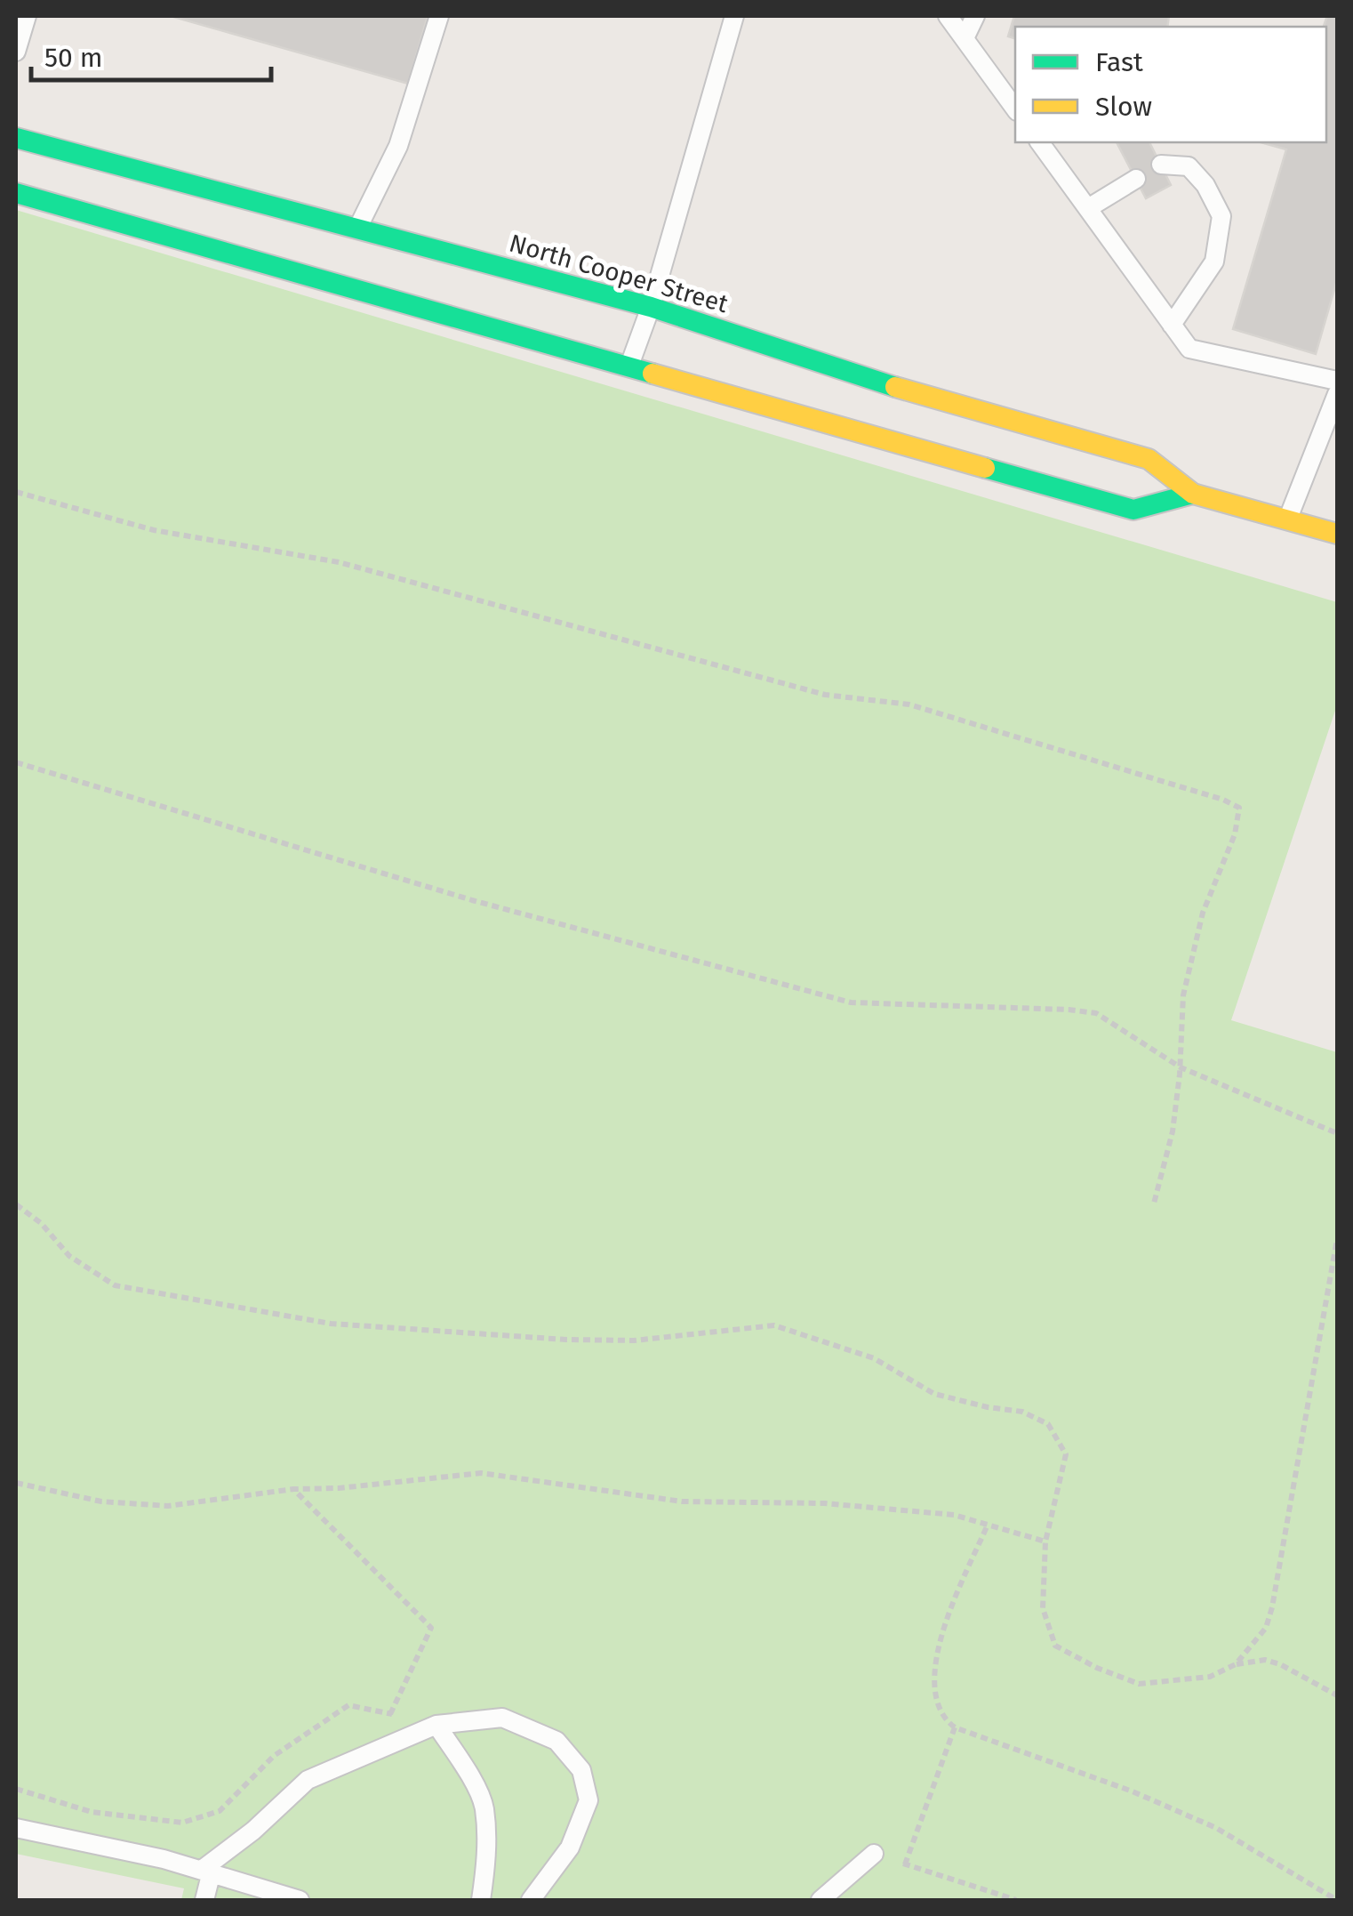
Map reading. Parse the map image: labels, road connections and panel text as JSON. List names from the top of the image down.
{
  "streets": {
    "main road": ["North Cooper Street"]
  },
  "legend": ["Fast", "Slow"],
  "scale_bar": "50 m"
}
